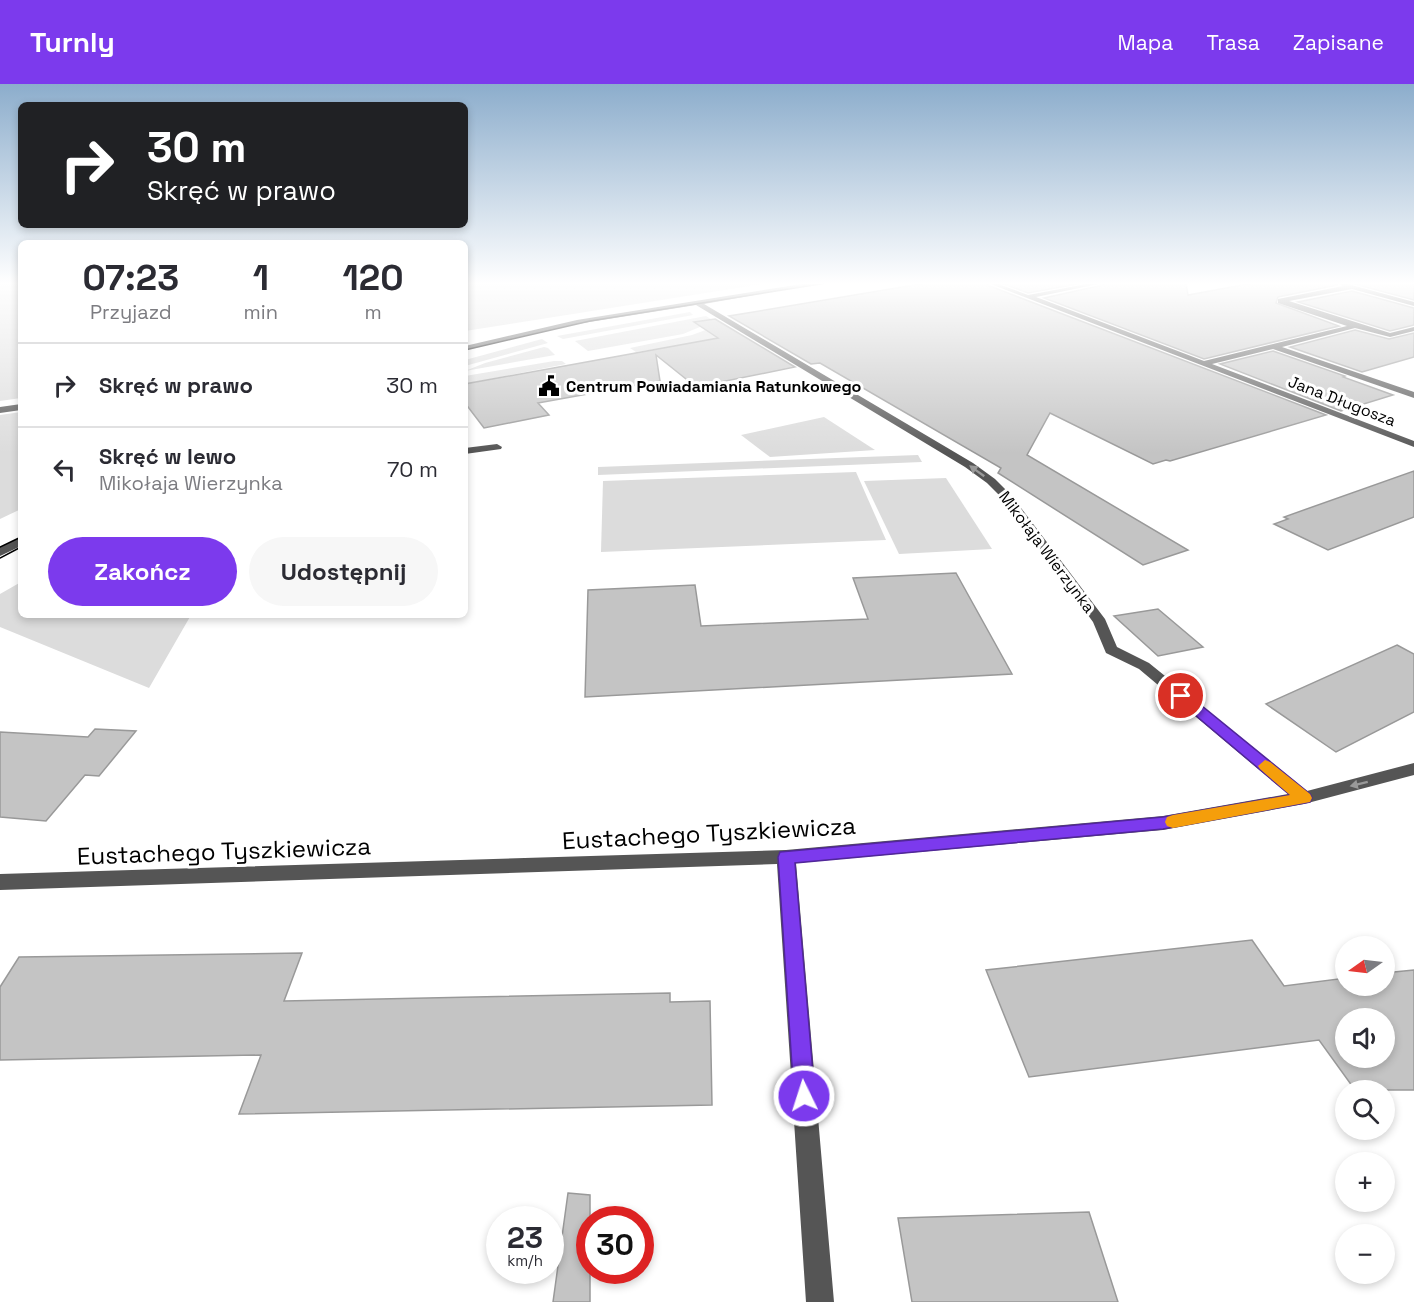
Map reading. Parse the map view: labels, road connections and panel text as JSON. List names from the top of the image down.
{
  "streets": {
    "street": ["Jana Długosza", "Mikołaja Wierzynka", "Eustachego Tyszkiewicza"]
  },
  "crossings": [
    ["Mikołaja Wierzynka", "Eustachego Tyszkiewicza"]
  ],
  "one_way": ["Mikołaja Wierzynka"],
  "places": {
    "public building": ["Centrum Powiadamiania Ratunkowego"]
  },
  "north": "left",
  "page": {
    "header": "Turnly",
    "nav": ["Mapa", "Trasa", "Zapisane"],
    "turn": ["30 m", "Skręć w prawo"],
    "eta": [
      "07:23",
      "Przyjazd",
      "1",
      "min",
      "120",
      "m"
    ],
    "list": [
      {
        "name": "Skręć w prawo",
        "value": "30 m"
      },
      {
        "name": "Skręć w lewo",
        "note": "Mikołaja Wierzynka",
        "value": "70 m"
      }
    ],
    "buttons": ["Zakończ", "Udostępnij"],
    "map_buttons": ["+", "−"],
    "speed": "23 km/h",
    "limit": "30"
  }
}
